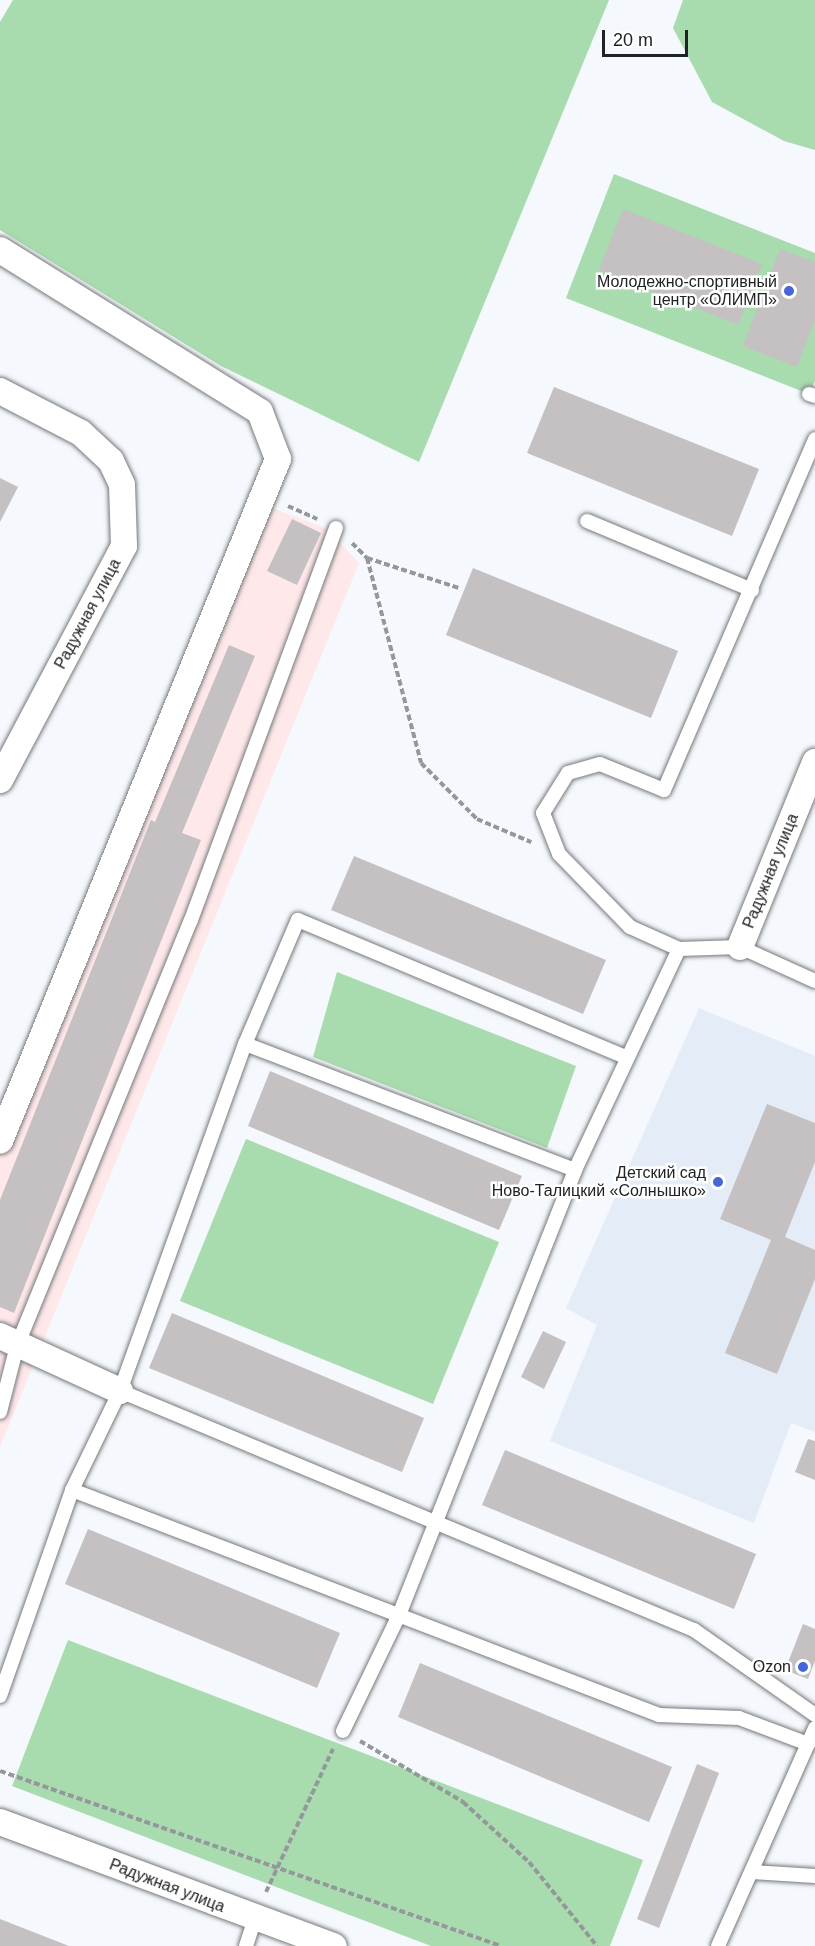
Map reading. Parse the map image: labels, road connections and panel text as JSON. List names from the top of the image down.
{
  "streets": {
    "street": ["Радужная улица"]
  },
  "places": ["Молодежно-спортивный центр «ОЛИМП»", "Детский сад Ново-Талицкий «Солнышко»", "Ozon"],
  "scale_bar": "20 m"
}
